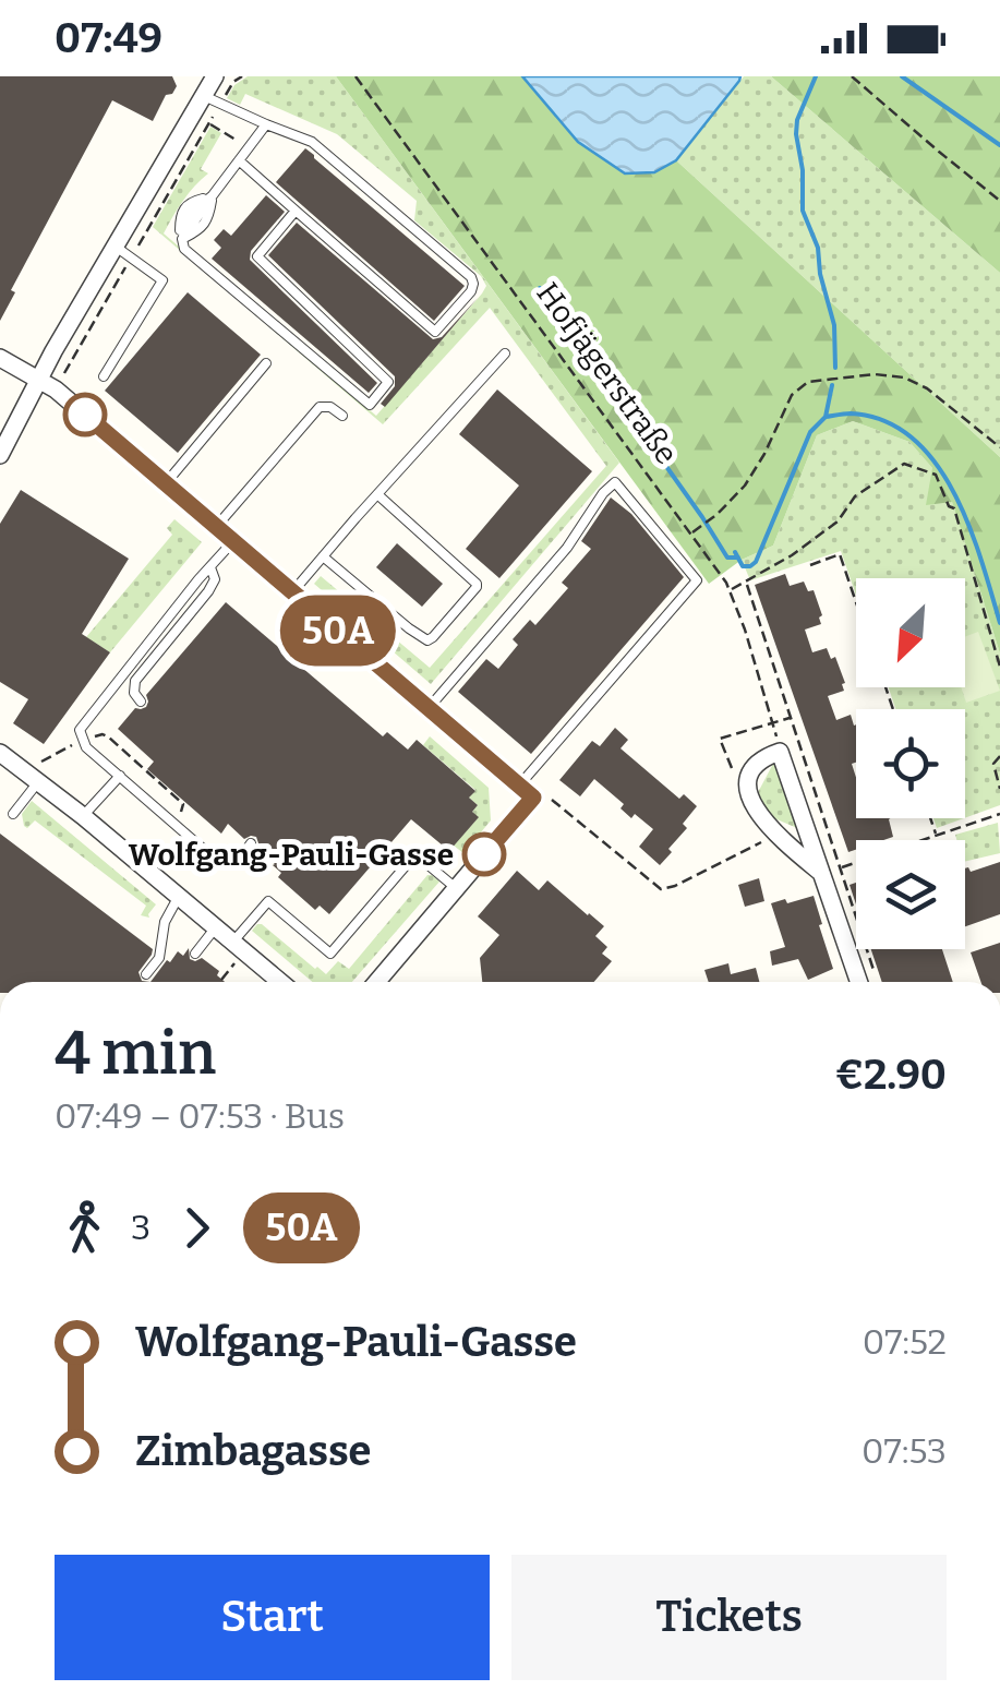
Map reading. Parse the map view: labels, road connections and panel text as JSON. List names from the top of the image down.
{
  "streets": {
    "path": ["Hofjägerstraße"]
  },
  "places": ["Wolfgang-Pauli-Gasse"],
  "lines": ["bus line 50A"],
  "north": "bottom left",
  "page": {
    "status": "07:49",
    "on_map": "50A",
    "heading": ["4 min", "07:49 – 07:53 · Bus", "€2.90"],
    "legs": ["3", "50A"],
    "list": [
      {
        "name": "Wolfgang-Pauli-Gasse",
        "value": "07:52"
      },
      {
        "name": "Zimbagasse",
        "value": "07:53"
      }
    ],
    "buttons": ["Start", "Tickets"]
  }
}
